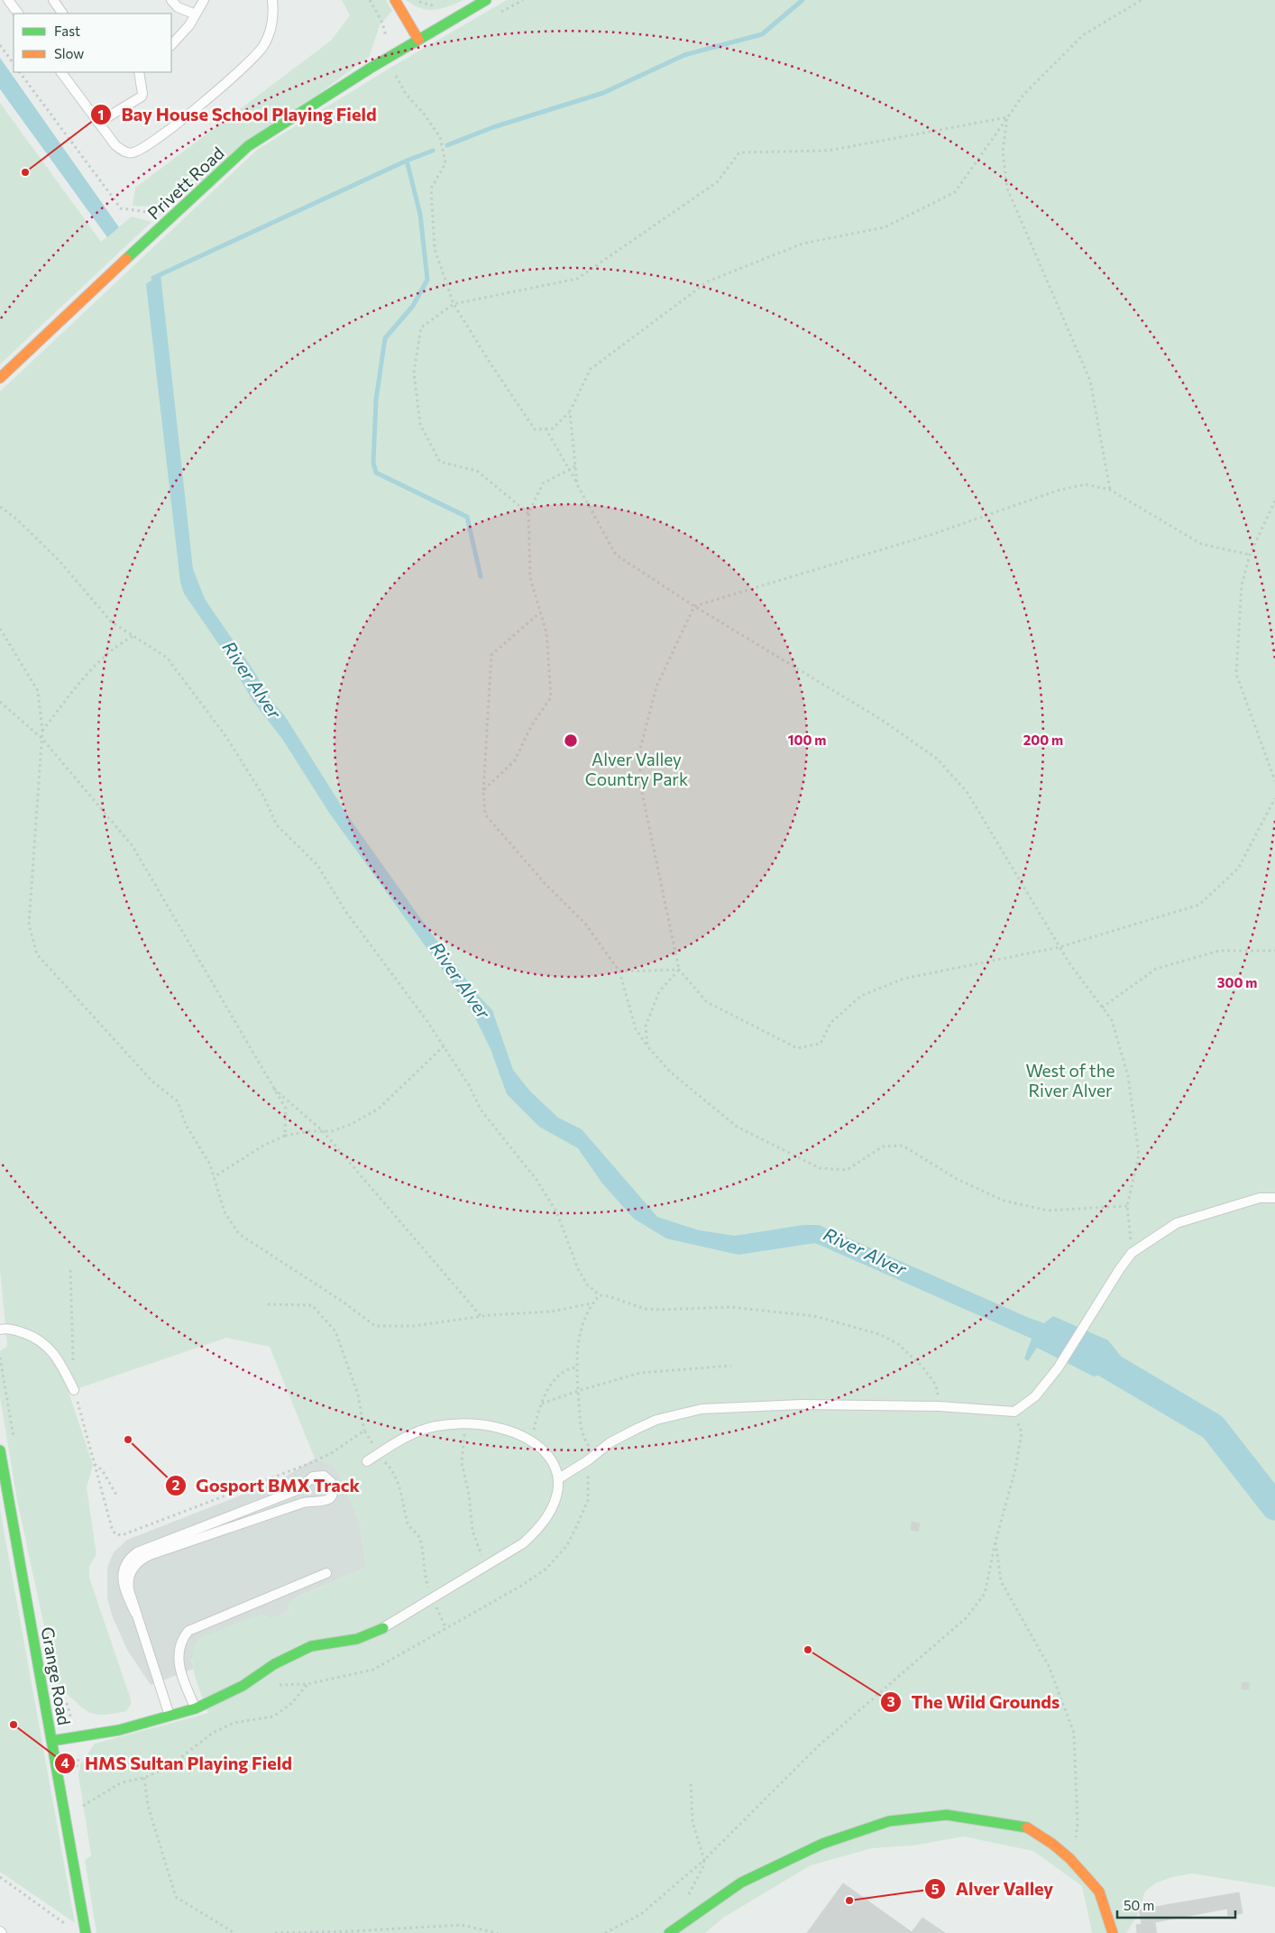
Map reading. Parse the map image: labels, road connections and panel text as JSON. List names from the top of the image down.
{
  "streets": {
    "street": ["Privett Road", "Grange Road"]
  },
  "water": ["River Alver"],
  "parks": ["Alver Valley Country Park", "West of the River Alver"],
  "places": [
    "Bay House School Playing Field",
    "Gosport BMX Track",
    "The Wild Grounds",
    "HMS Sultan Playing Field",
    "Alver Valley"
  ],
  "legend": ["Fast", "Slow"],
  "scale_bar": "50 m",
  "rings": ["100 m", "200 m", "300 m"]
}
